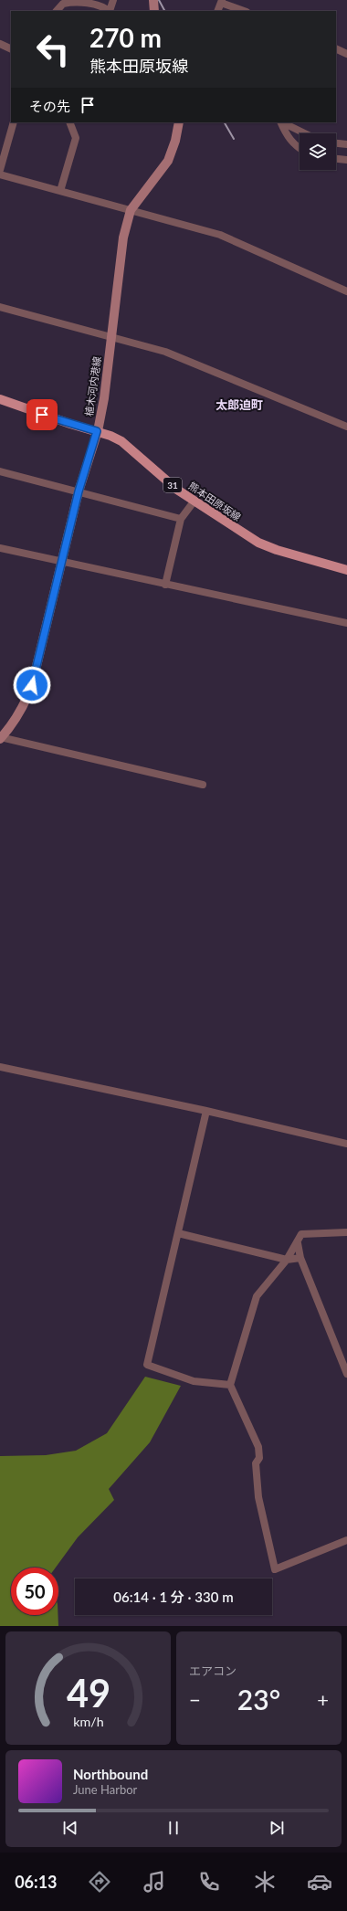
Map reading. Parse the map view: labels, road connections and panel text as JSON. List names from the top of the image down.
{
  "streets": {
    "main road": ["植木河内港線", "31", "熊本田原坂線"]
  },
  "crossings": [
    ["植木河内港線", "熊本田原坂線"]
  ],
  "districts": ["太郎迫町"],
  "page": {
    "turn": ["270 m", "熊本田原坂線"],
    "then": "その先",
    "limit": "50",
    "trip": "06:14 · 1 分 · 330 m",
    "tile": "エアコン",
    "heat": ["−", "23°", "+"],
    "song": ["Northbound", "June Harbor"],
    "tabs": "06:13",
    "gauge": ["49", "km/h"]
  }
}
